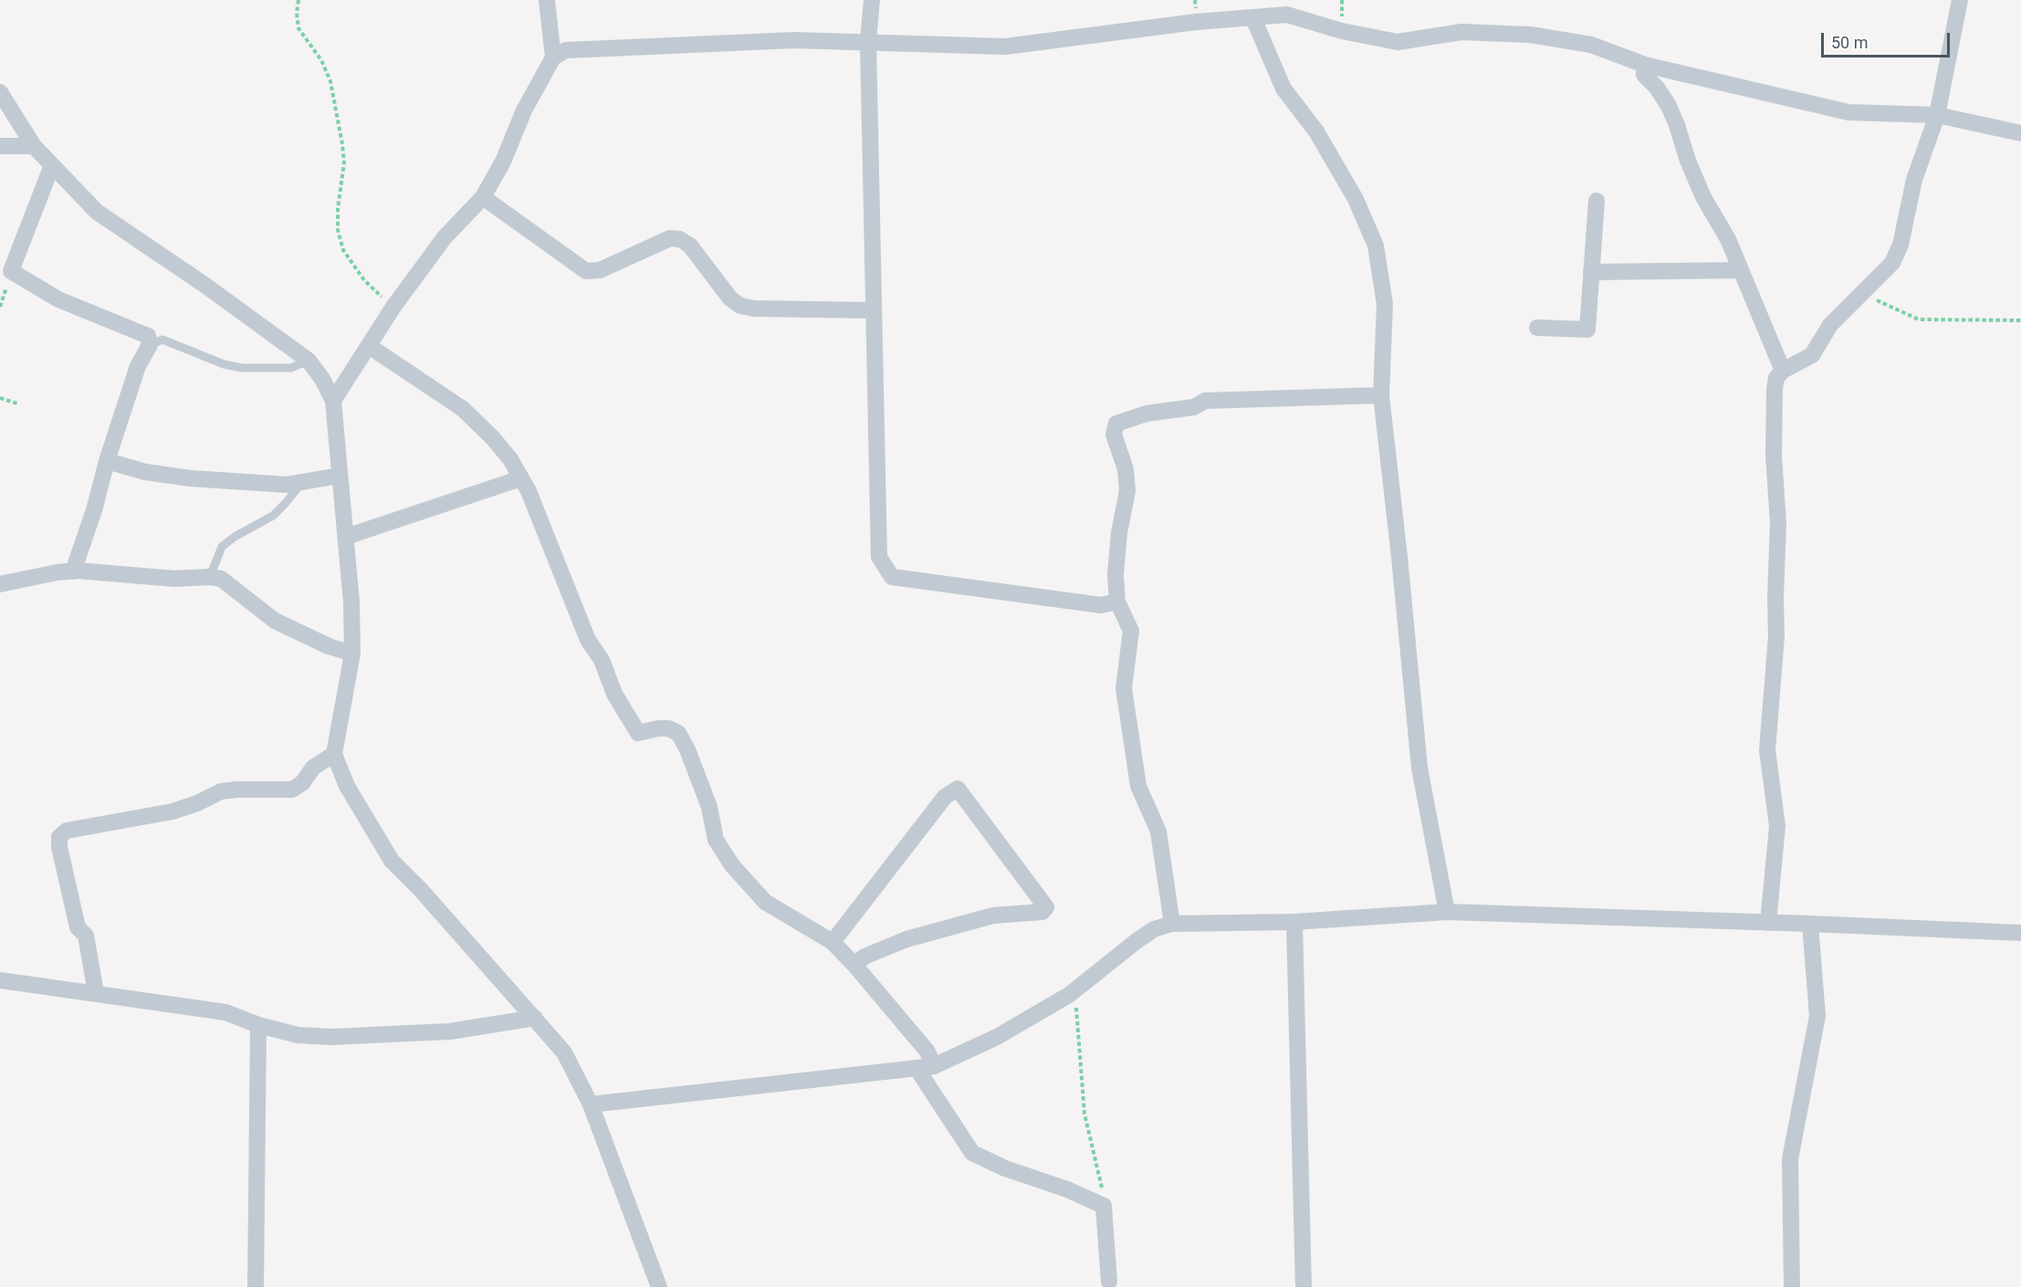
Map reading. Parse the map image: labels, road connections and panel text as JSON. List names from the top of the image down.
{
  "scale_bar": "50 m"
}
